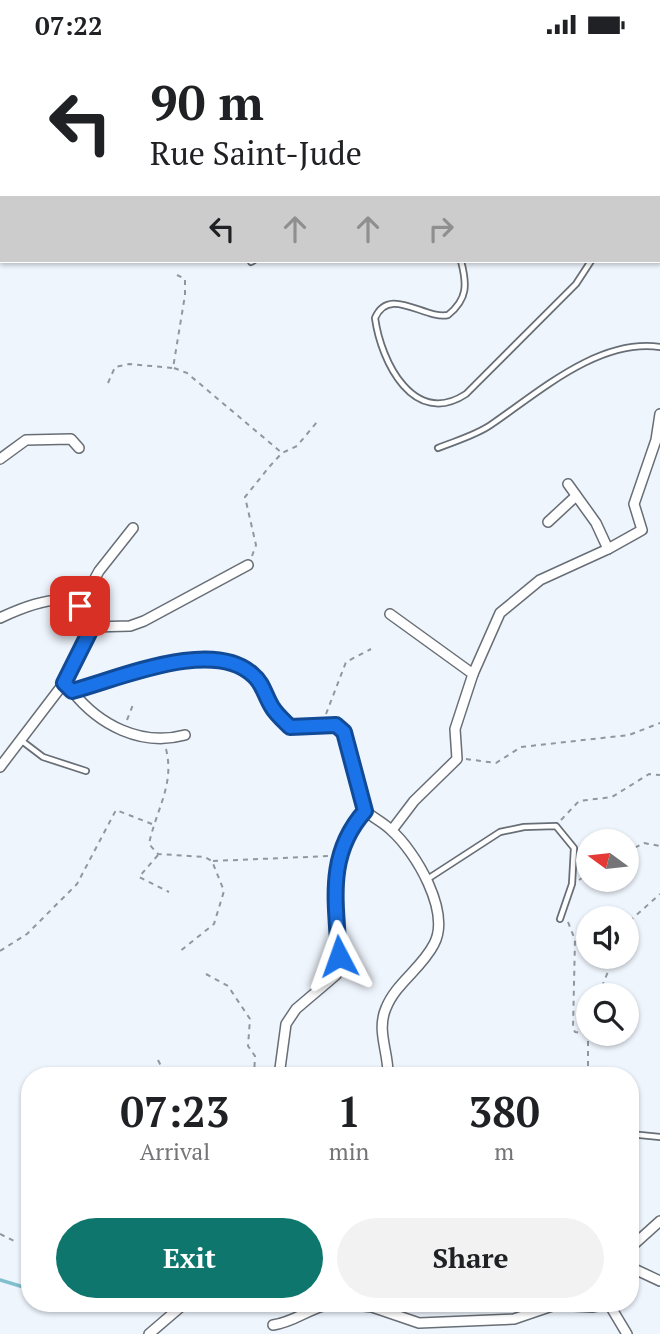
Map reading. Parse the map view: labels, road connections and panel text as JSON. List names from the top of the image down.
{
  "north": "left",
  "page": {
    "status": "07:22",
    "turn": ["90 m", "Rue Saint-Jude"],
    "eta": [
      "07:23",
      "Arrival",
      "1",
      "min",
      "380",
      "m"
    ],
    "buttons": ["Exit", "Share"]
  }
}
